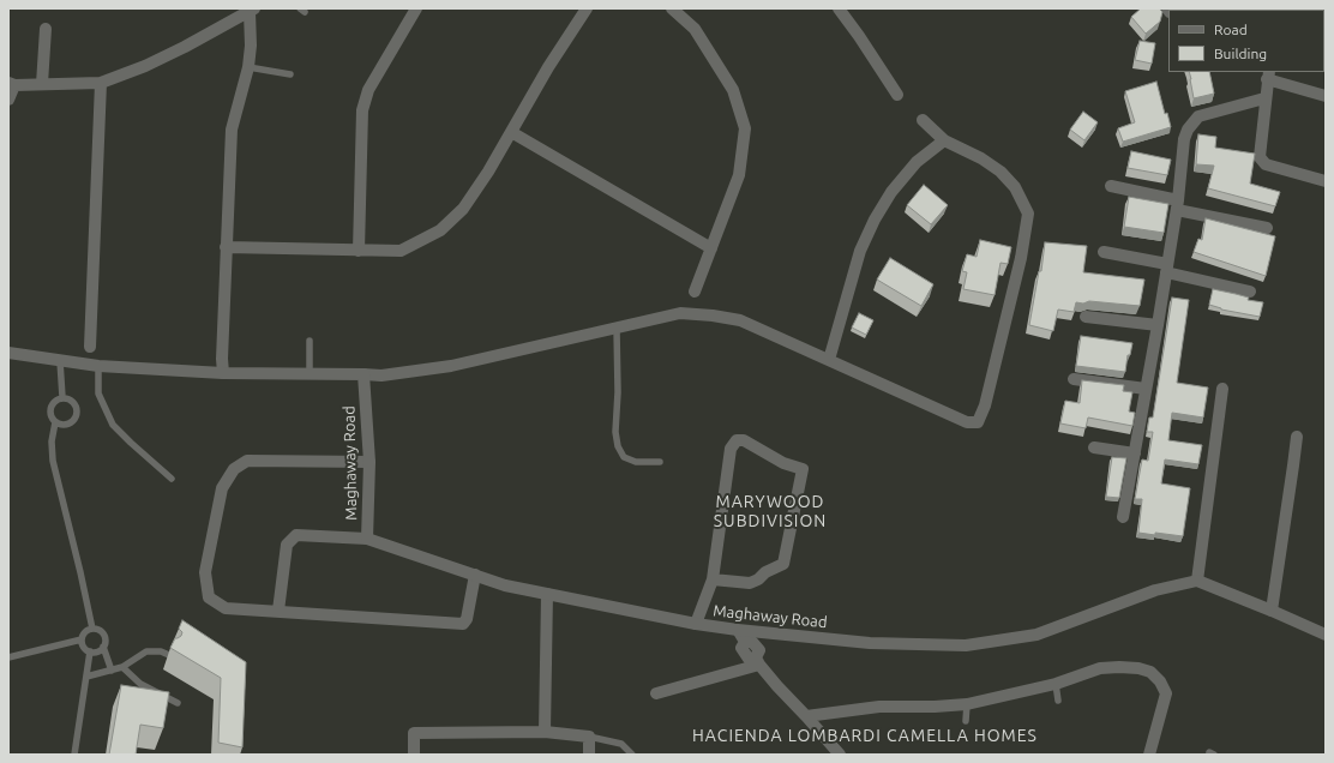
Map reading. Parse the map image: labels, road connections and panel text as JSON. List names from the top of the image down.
{
  "streets": {
    "street": ["Maghaway Road"]
  },
  "districts": ["MARYWOOD SUBDIVISION", "HACIENDA LOMBARDI CAMELLA HOMES"],
  "legend": ["Road", "Building"]
}
